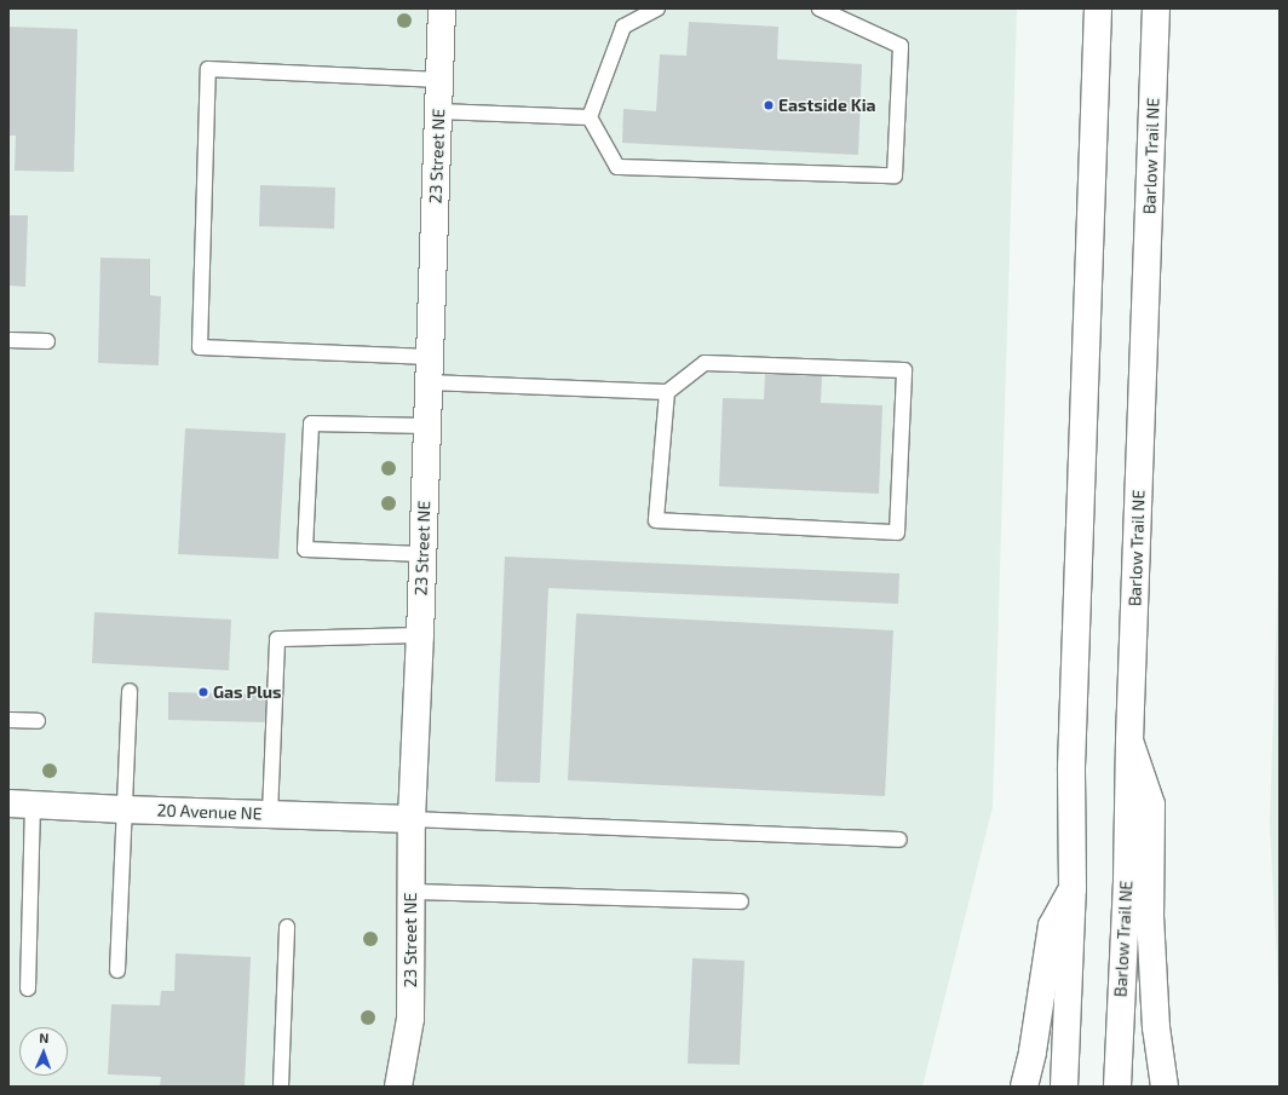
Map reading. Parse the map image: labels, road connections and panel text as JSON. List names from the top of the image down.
{
  "streets": {
    "main road": ["23 Street NE", "Barlow Trail NE", "20 Avenue NE"]
  },
  "crossings": [
    ["23 Street NE", "20 Avenue NE"]
  ],
  "places": ["Eastside Kia", "Gas Plus"],
  "north": "top"
}
